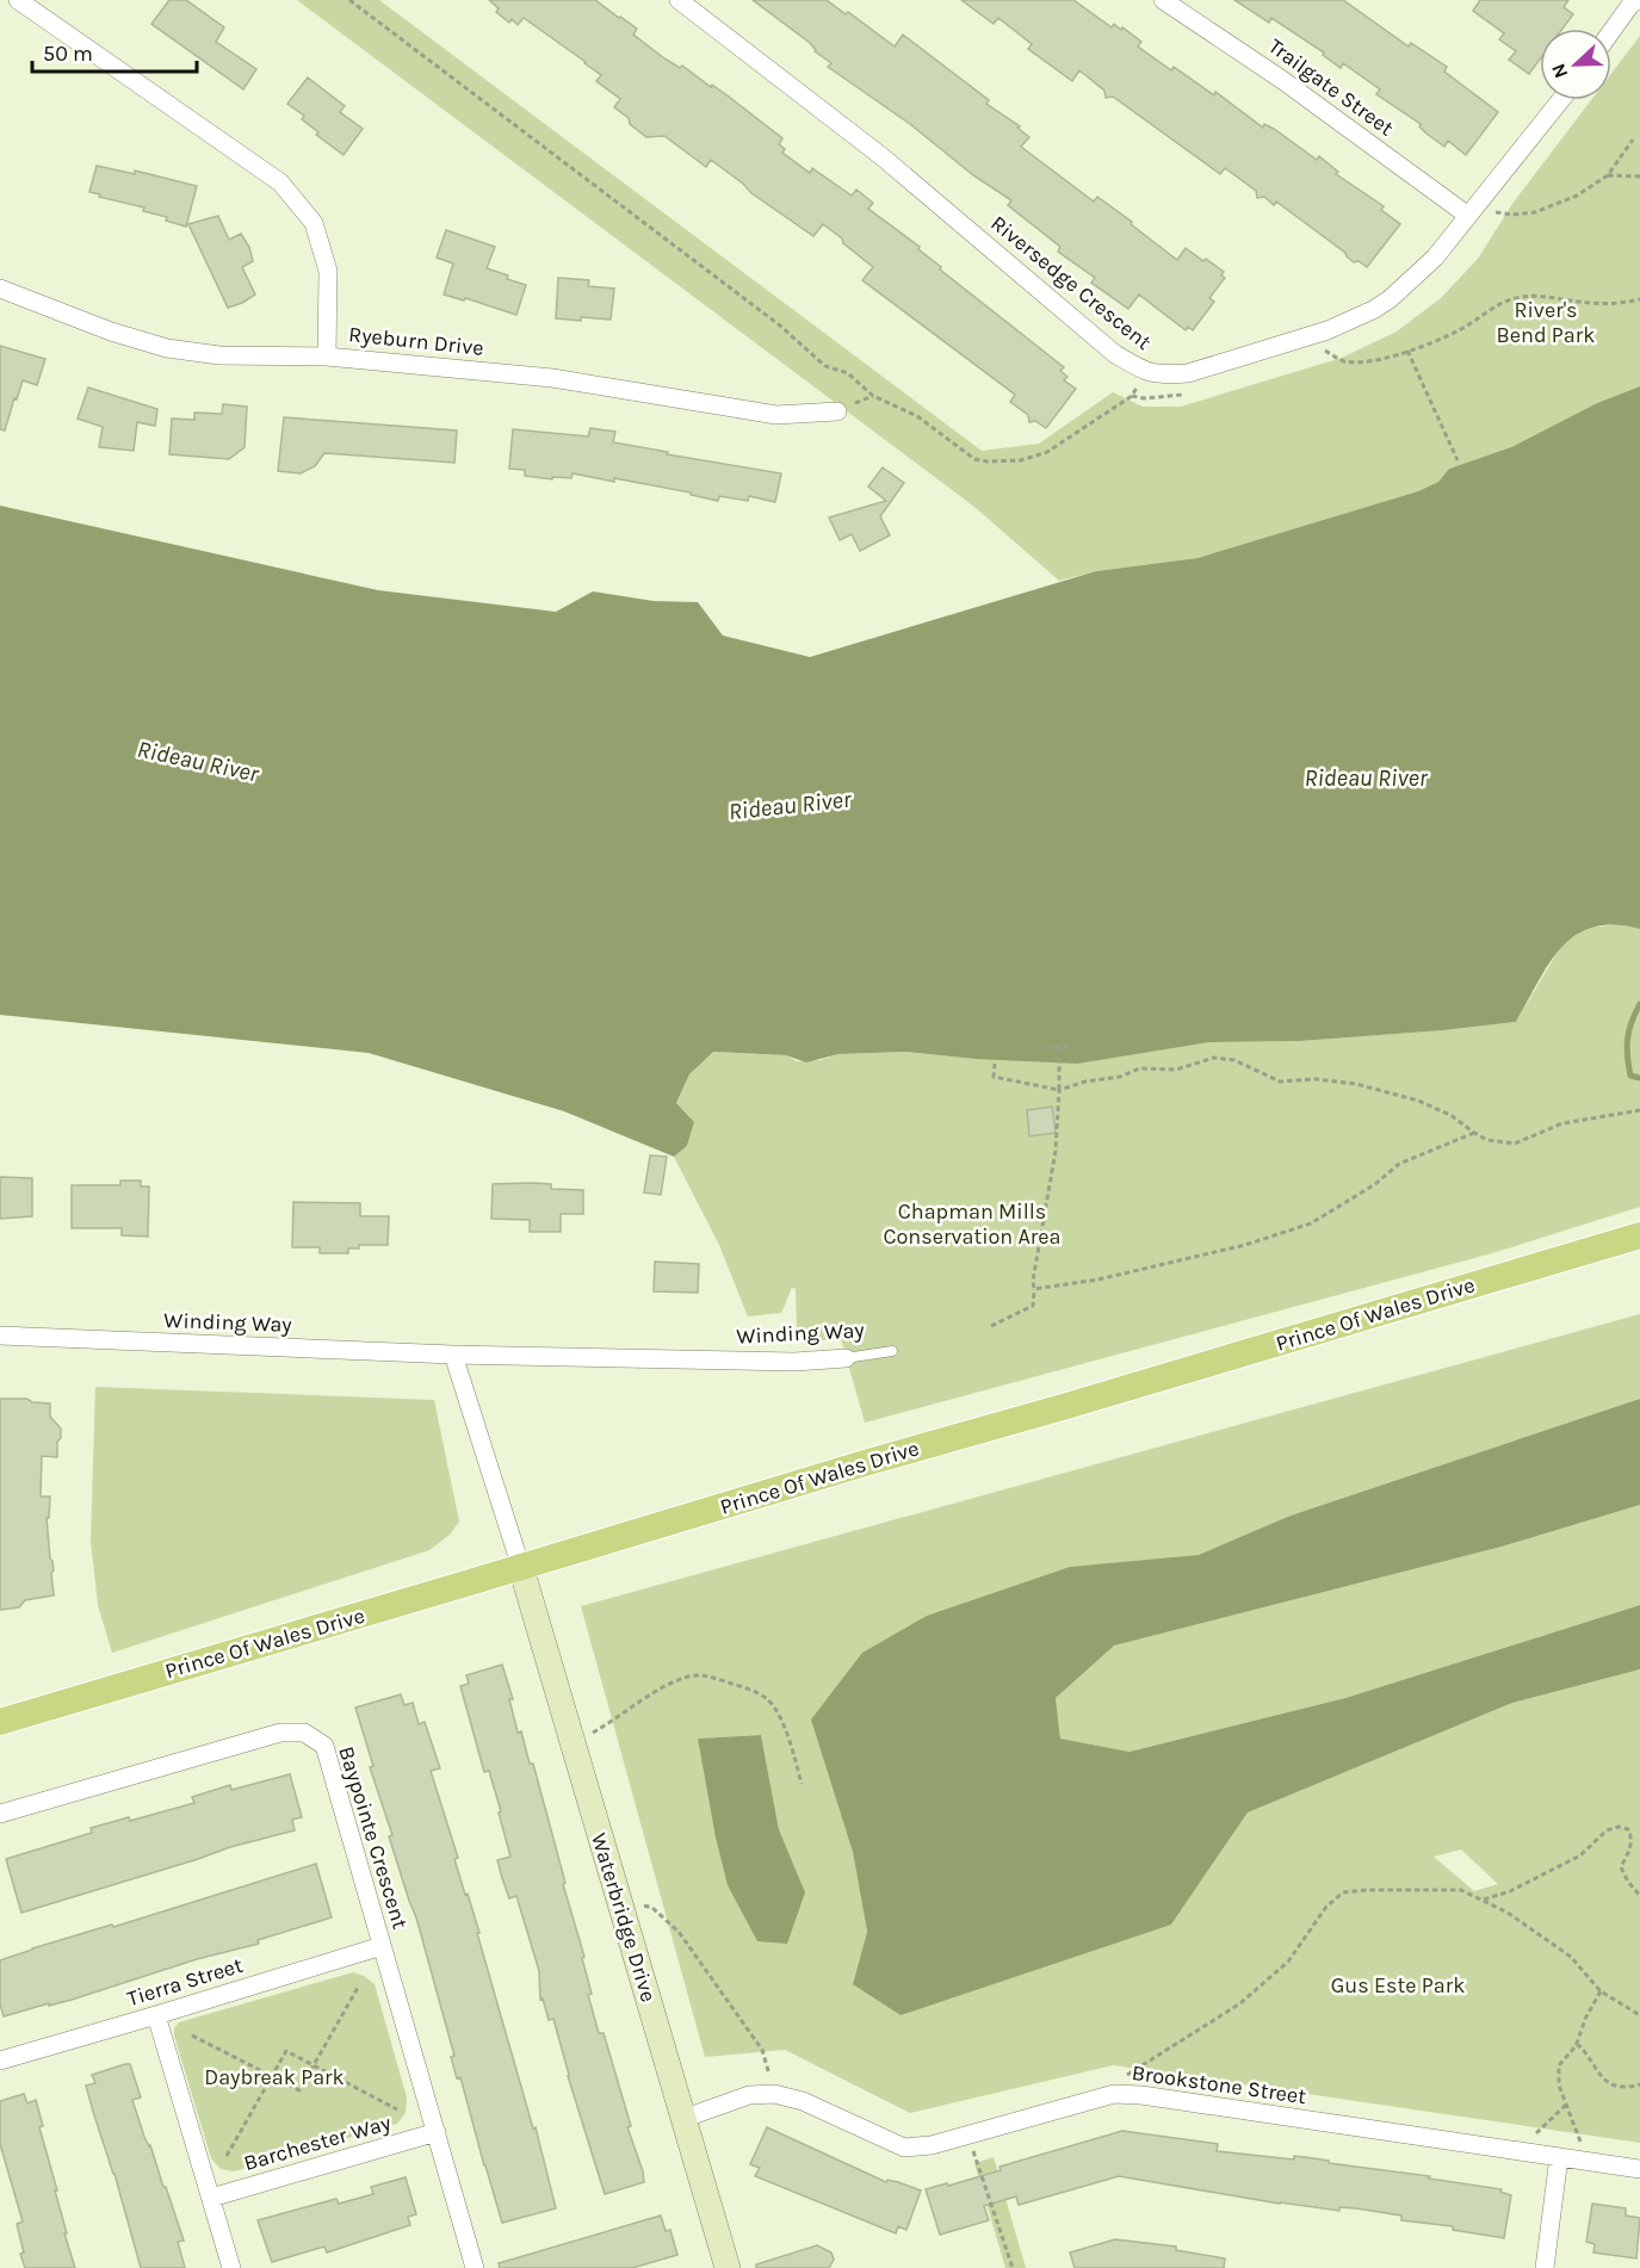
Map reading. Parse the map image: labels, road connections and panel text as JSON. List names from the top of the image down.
{
  "streets": {
    "main road": ["Prince Of Wales Drive"],
    "street": [
      "Trailgate Street",
      "Riversedge Crescent",
      "Ryeburn Drive",
      "Winding Way",
      "Baypointe Crescent",
      "Waterbridge Drive",
      "Tierra Street",
      "Brookstone Street",
      "Barchester Way"
    ]
  },
  "crossings": [
    ["Trailgate Street", "Riversedge Crescent"],
    ["Prince Of Wales Drive", "Waterbridge Drive"],
    ["Baypointe Crescent", "Tierra Street"],
    ["Baypointe Crescent", "Barchester Way"],
    ["Waterbridge Drive", "Brookstone Street"]
  ],
  "water": ["Rideau River"],
  "parks": [
    "River's Bend Park",
    "Chapman Mills Conservation Area",
    "Gus Este Park",
    "Daybreak Park"
  ],
  "scale_bar": "50 m",
  "north": "left"
}
